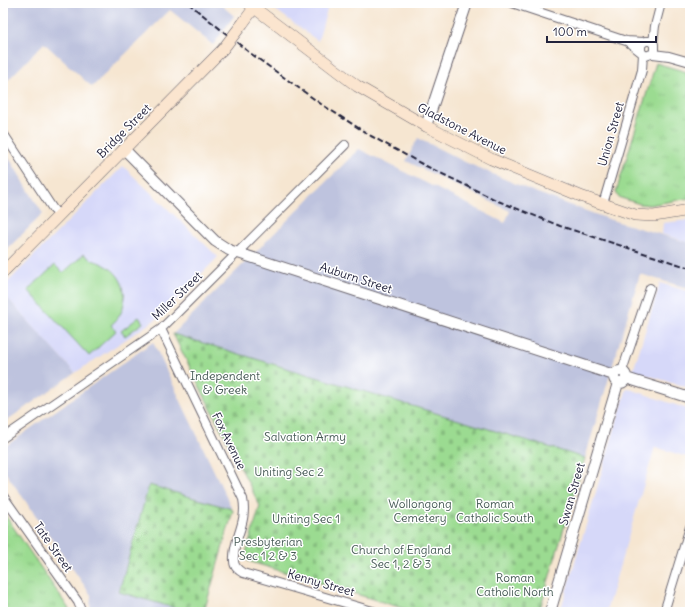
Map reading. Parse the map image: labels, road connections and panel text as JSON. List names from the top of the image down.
{
  "streets": {
    "main road": ["Gladstone Avenue", "Bridge Street"],
    "street": [
      "Union Street",
      "Auburn Street",
      "Miller Street",
      "Fox Avenue",
      "Swan Street",
      "Tate Street",
      "Kenny Street"
    ]
  },
  "crossings": [
    ["Gladstone Avenue", "Bridge Street"],
    ["Gladstone Avenue", "Union Street"],
    ["Bridge Street", "Auburn Street"],
    ["Auburn Street", "Miller Street"],
    ["Auburn Street", "Swan Street"],
    ["Miller Street", "Fox Avenue"],
    ["Fox Avenue", "Kenny Street"]
  ],
  "parks": [
    "Independent & Greek",
    "Salvation Army",
    "Uniting Sec 2",
    "Wollongong Cemetery",
    "Roman Catholic South",
    "Uniting Sec 1",
    "Presbyterian Sec 1 2 & 3",
    "Church of England Sec 1, 2 & 3",
    "Roman Catholic North"
  ],
  "scale_bar": "100 m"
}
